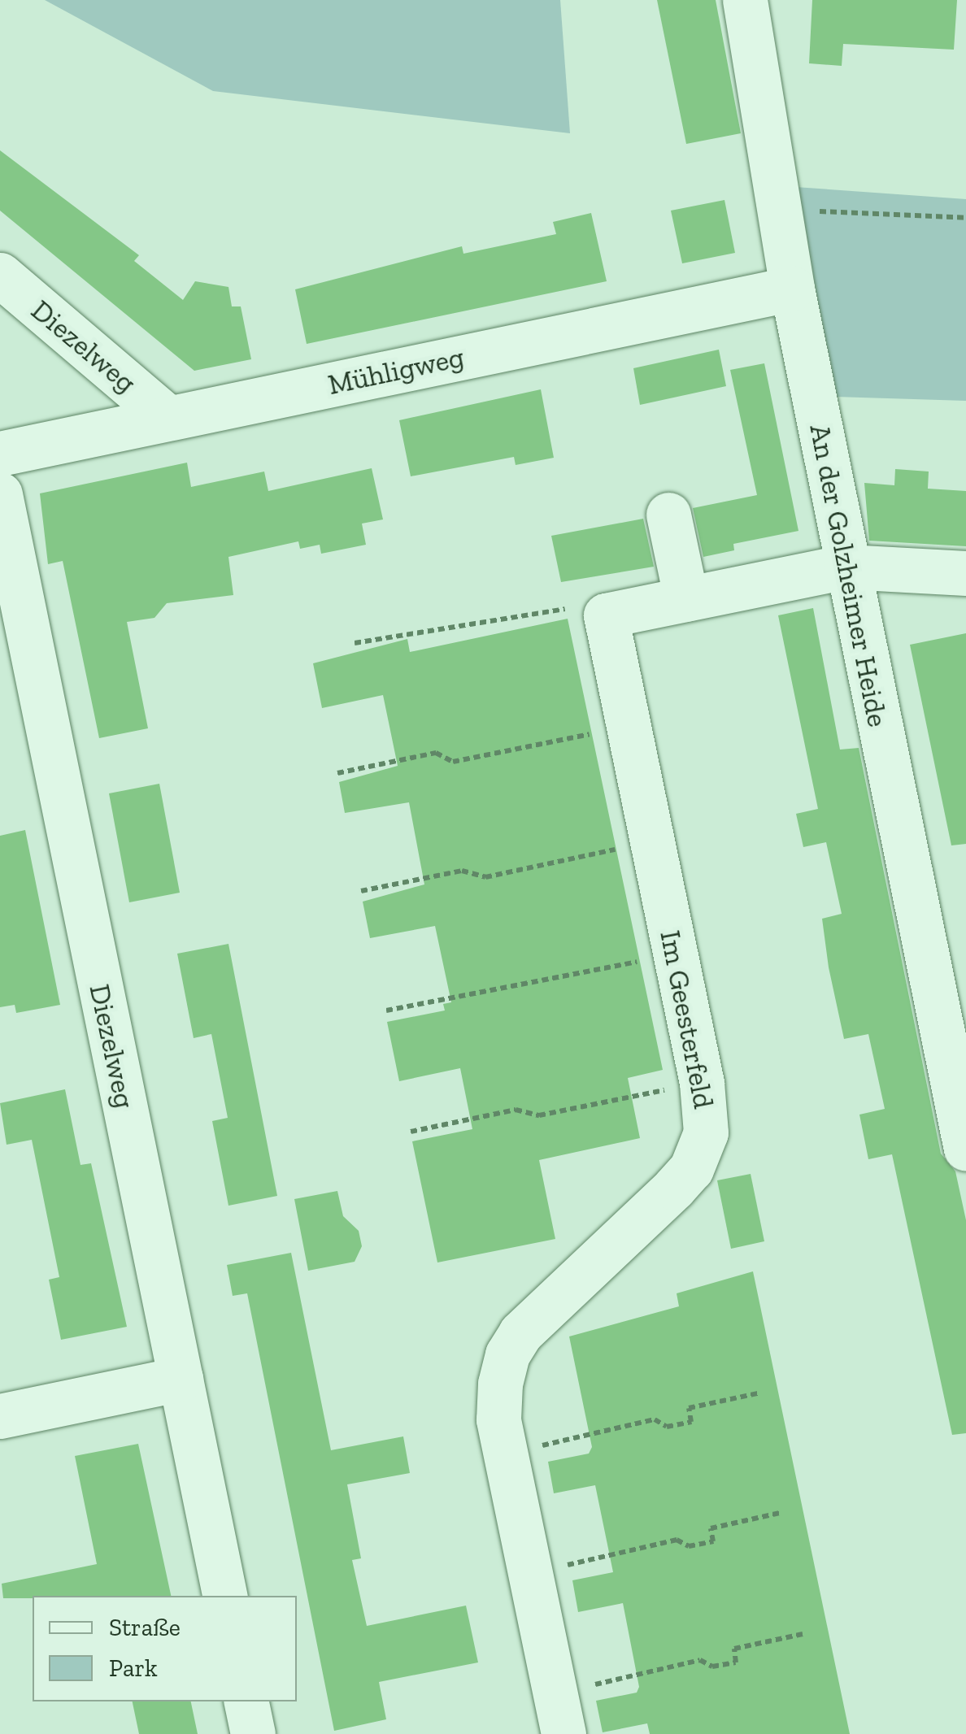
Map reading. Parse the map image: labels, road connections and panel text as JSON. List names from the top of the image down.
{
  "streets": {
    "street": [
      "Diezelweg",
      "Mühligweg",
      "An der Golzheimer Heide",
      "Im Geesterfeld"
    ]
  },
  "crossings": [
    ["Diezelweg", "Mühligweg"],
    ["Mühligweg", "An der Golzheimer Heide"]
  ],
  "legend": ["Straße", "Park"]
}
